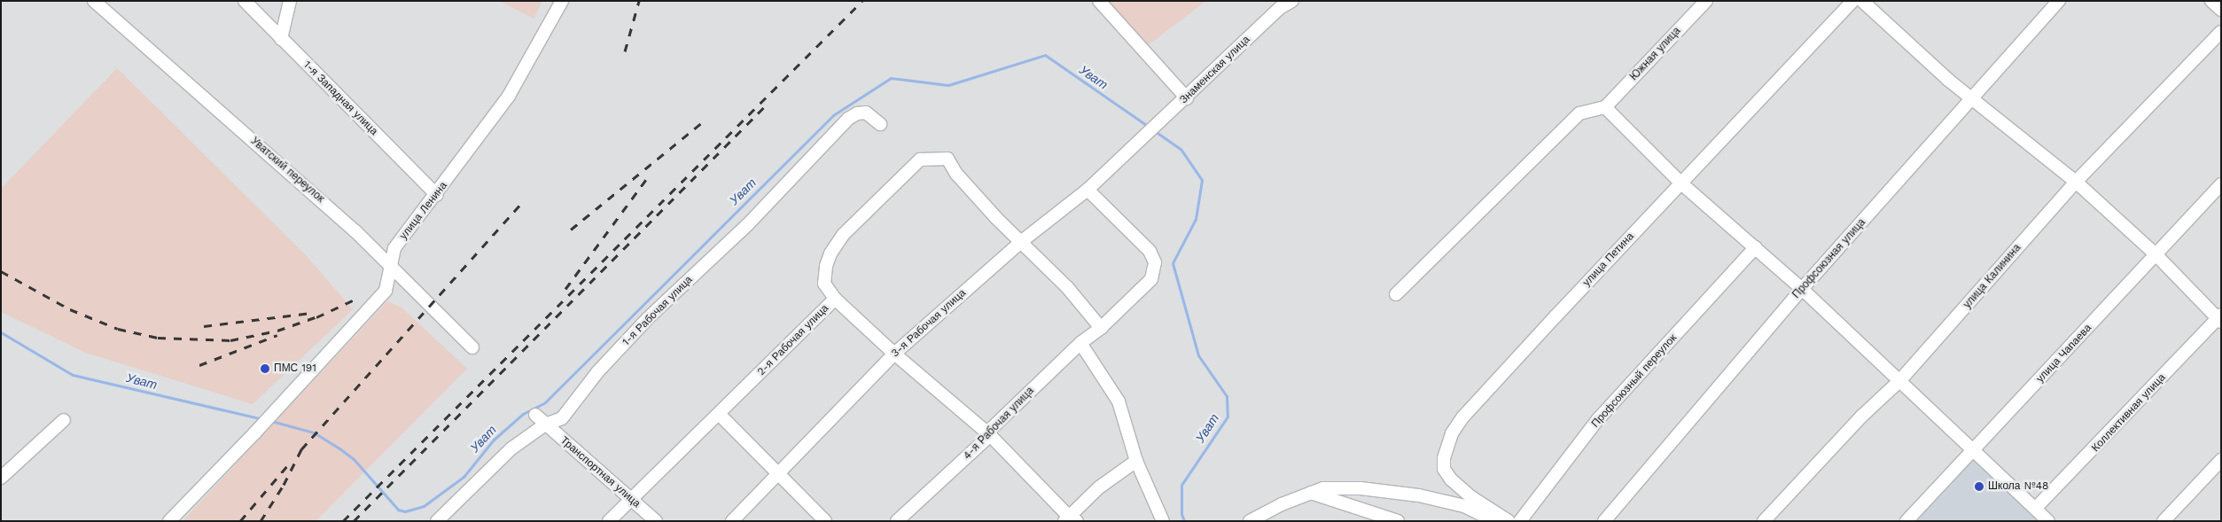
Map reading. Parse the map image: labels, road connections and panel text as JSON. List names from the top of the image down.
{
  "streets": {
    "street": [
      "Южная улица",
      "Знаменская улица",
      "1-я Западная улица",
      "Уватский переулок",
      "улица Ленина",
      "Профсоюзная улица",
      "улица Петина",
      "улица Калинина",
      "1-я Рабочая улица",
      "3-я Рабочая улица",
      "2-я Рабочая улица",
      "улица Чапаева",
      "Профсоюзный переулок",
      "Коллективная улица",
      "4-я Рабочая улица",
      "Транспортная улица"
    ]
  },
  "crossings": [
    ["Знаменская улица", "3-я Рабочая улица"],
    ["1-я Западная улица", "улица Ленина"],
    ["Уватский переулок", "улица Ленина"],
    ["1-я Рабочая улица", "Транспортная улица"],
    ["3-я Рабочая улица", "2-я Рабочая улица"],
    ["3-я Рабочая улица", "4-я Рабочая улица"],
    ["2-я Рабочая улица", "Транспортная улица"]
  ],
  "water": ["Уват"],
  "places": ["ПМС 191", "Школа №48"]
}
